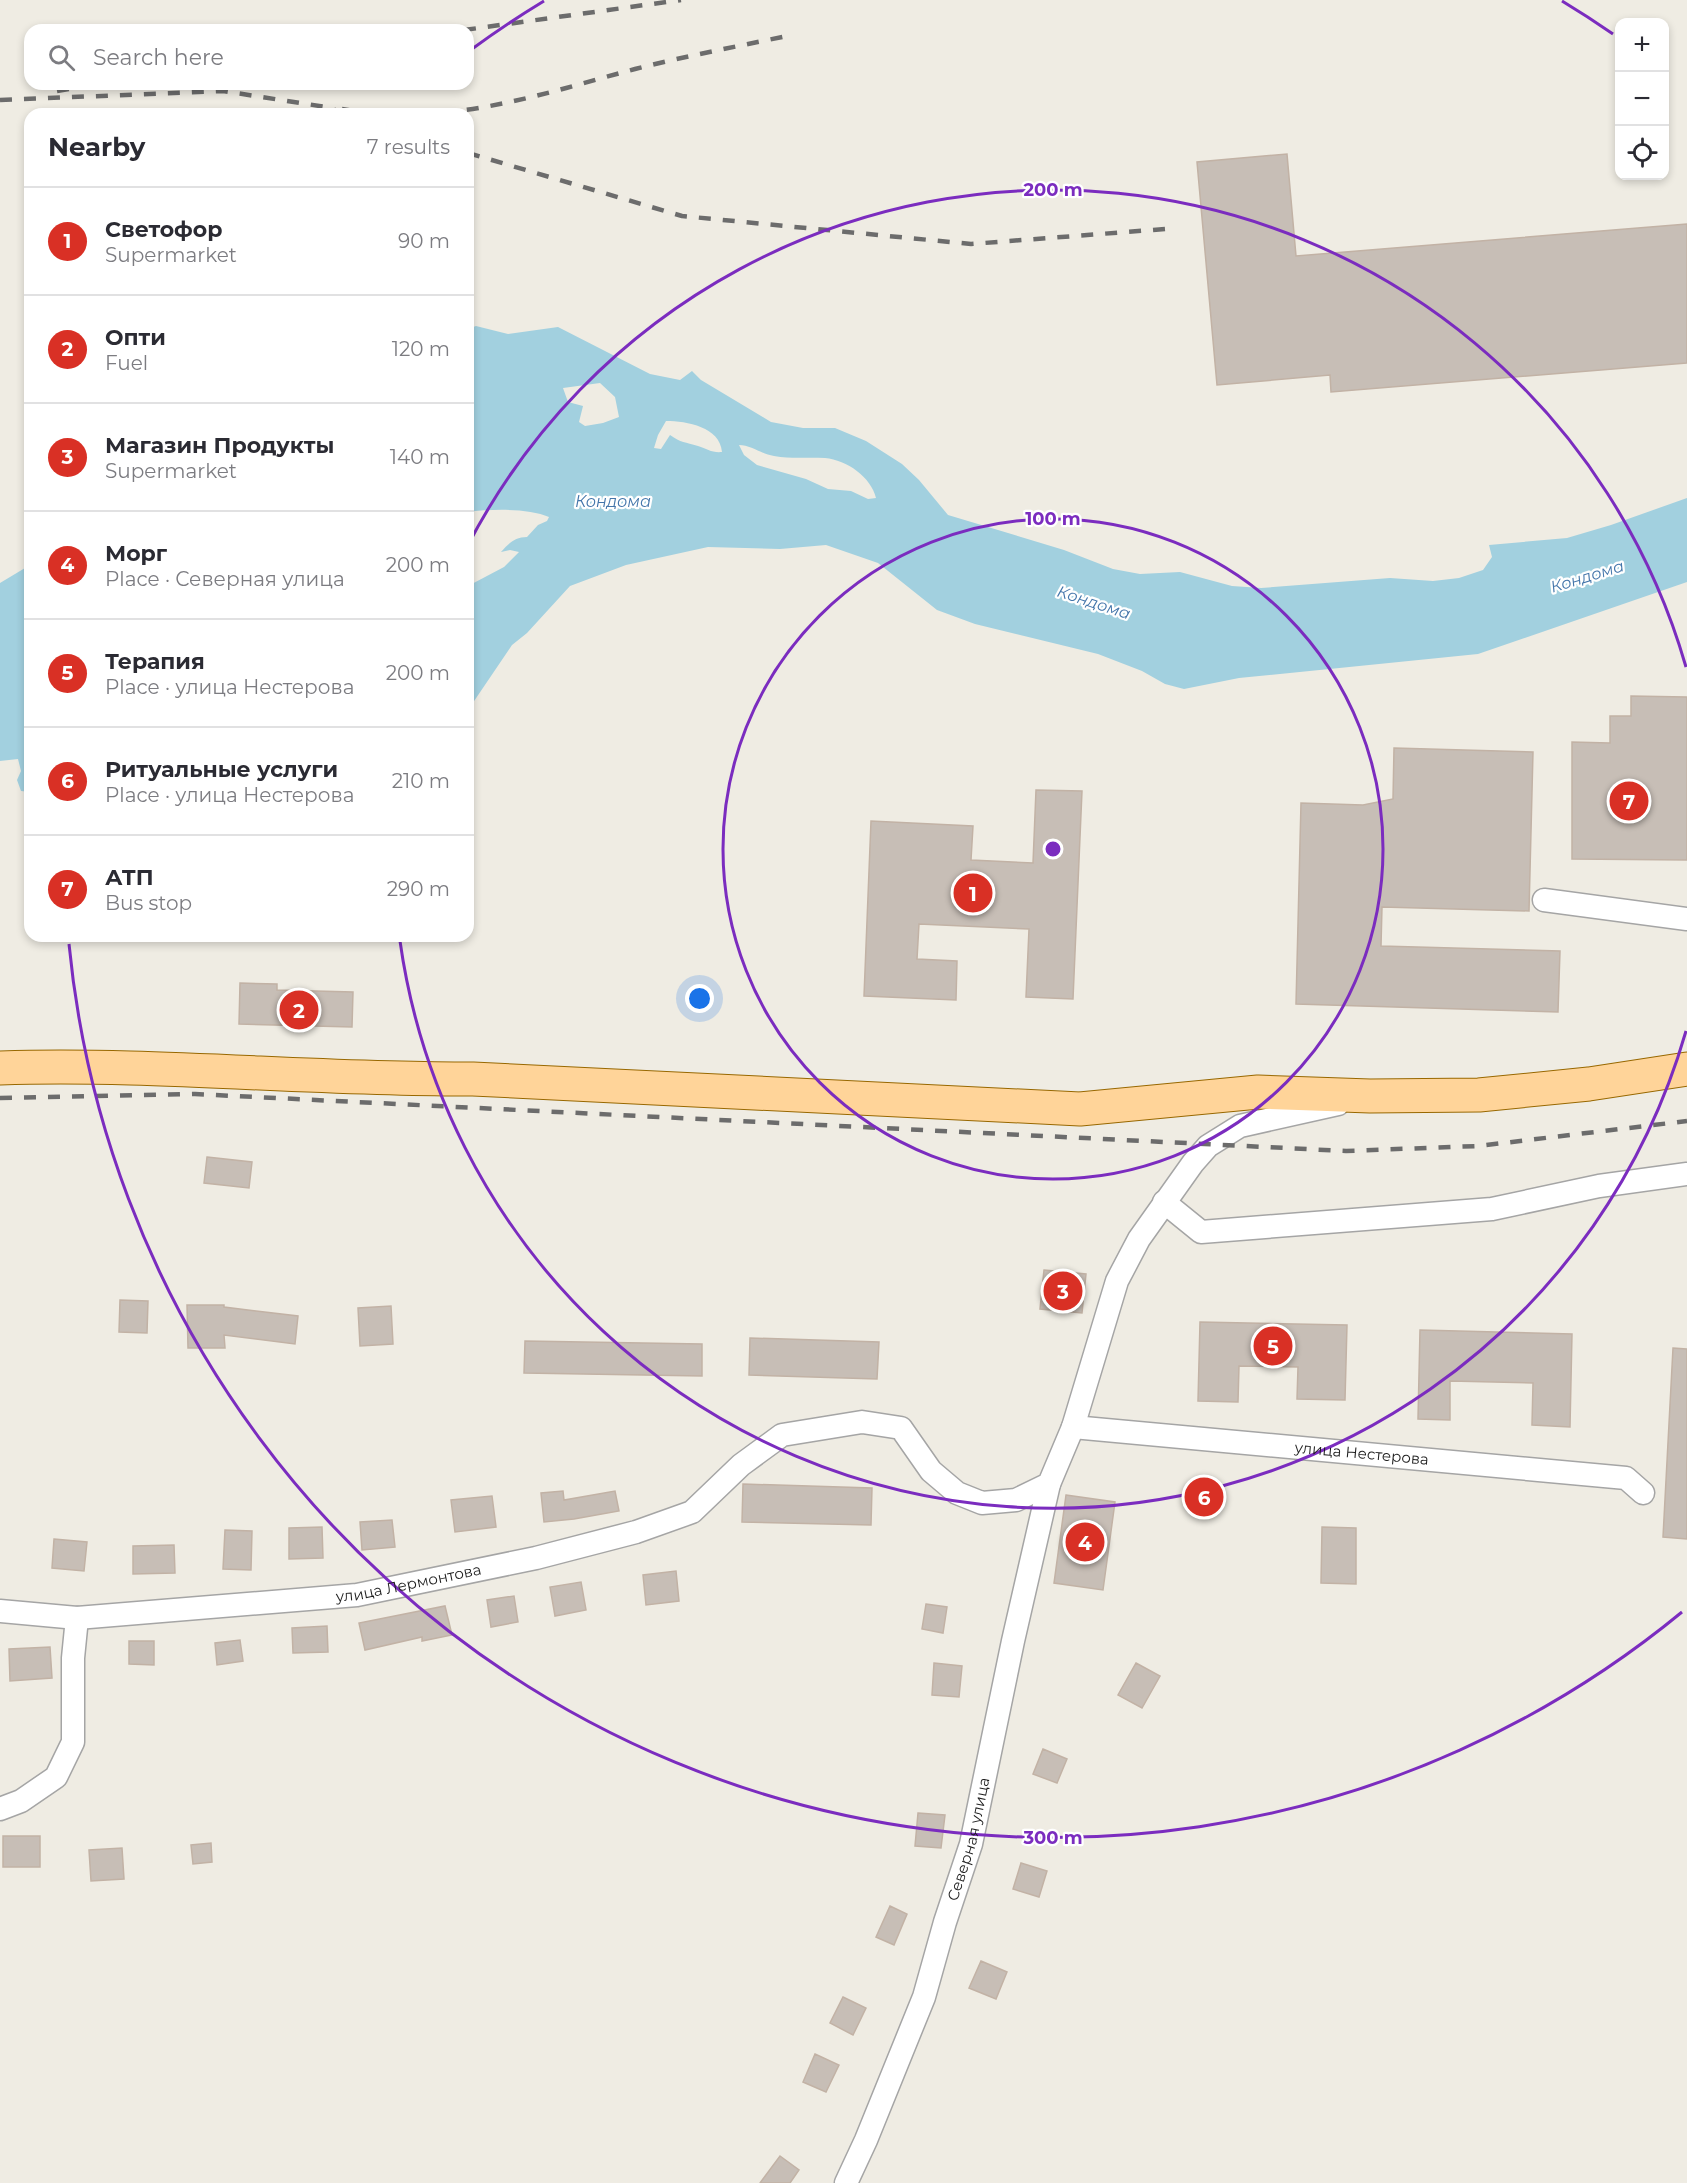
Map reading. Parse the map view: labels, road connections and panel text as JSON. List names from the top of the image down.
{
  "streets": {
    "street": ["улица Нестерова", "улица Лермонтова", "Северная улица"]
  },
  "crossings": [
    ["улица Лермонтова", "Северная улица"]
  ],
  "water": ["Кондома"],
  "page": {
    "map_buttons": ["+", "−"],
    "search": "Search here",
    "heading": ["Nearby", "7 results"],
    "list": [
      {
        "mark": "1",
        "name": "Светофор",
        "note": "Supermarket",
        "value": "90 m"
      },
      {
        "mark": "2",
        "name": "Опти",
        "note": "Fuel",
        "value": "120 m"
      },
      {
        "mark": "3",
        "name": "Магазин Продукты",
        "note": "Supermarket",
        "value": "140 m"
      },
      {
        "mark": "4",
        "name": "Морг",
        "note": "Place · Северная улица",
        "value": "200 m"
      },
      {
        "mark": "5",
        "name": "Терапия",
        "note": "Place · улица Нестерова",
        "value": "200 m"
      },
      {
        "mark": "6",
        "name": "Ритуальные услуги",
        "note": "Place · улица Нестерова",
        "value": "210 m"
      },
      {
        "mark": "7",
        "name": "АТП",
        "note": "Bus stop",
        "value": "290 m"
      }
    ],
    "pins": [
      "7",
      "1",
      "2",
      "3",
      "5",
      "6",
      "4"
    ]
  },
  "rings": ["200 m", "100 m", "300 m"]
}
